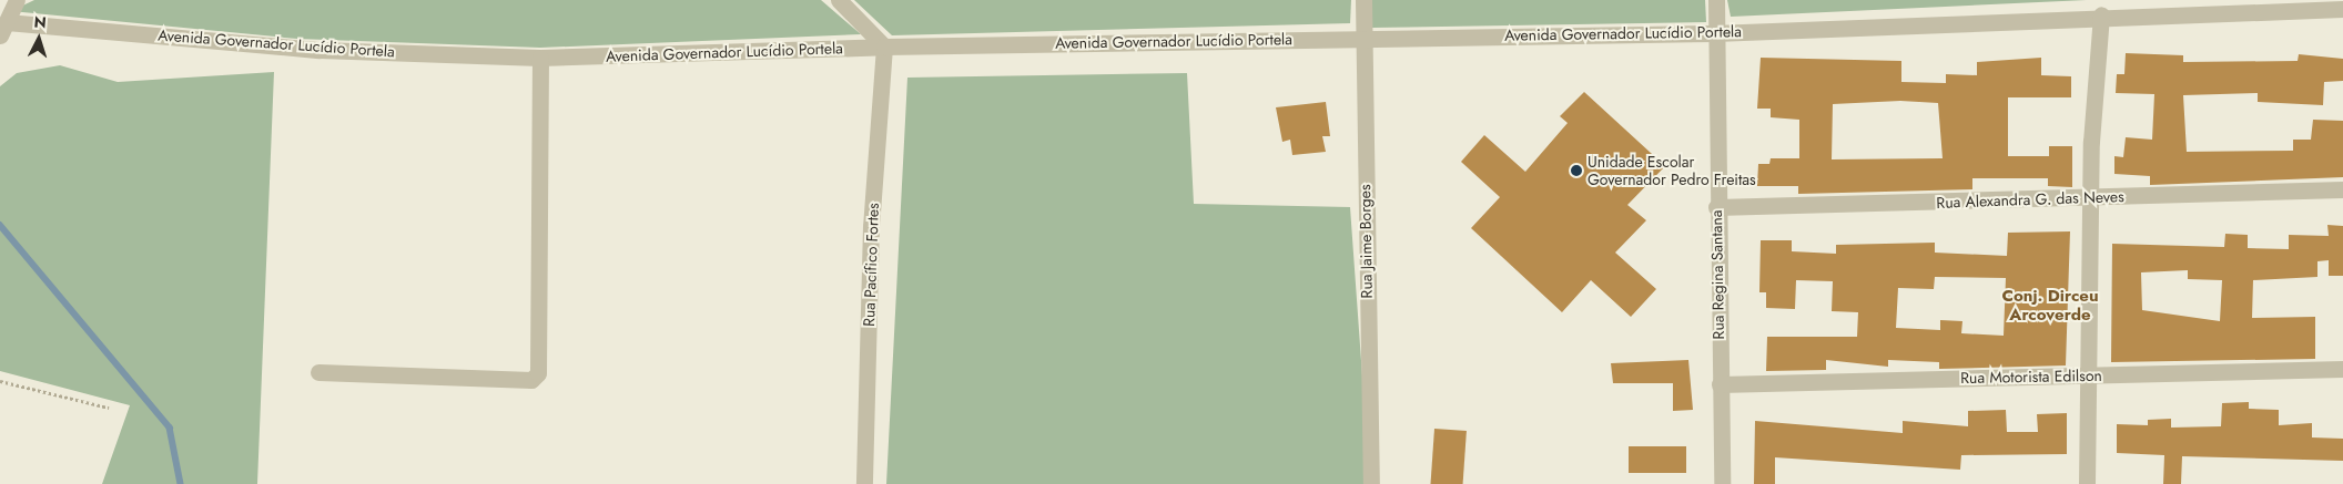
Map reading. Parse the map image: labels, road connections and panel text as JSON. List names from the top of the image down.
{
  "streets": {
    "street": [
      "Avenida Governador Lucídio Portela",
      "Rua Alexandra G. das Neves",
      "Rua Jaime Borges",
      "Rua Pacífico Fortes",
      "Rua Regina Santana",
      "Rua Motorista Edilson"
    ]
  },
  "crossings": [
    ["Avenida Governador Lucídio Portela", "Rua Jaime Borges"],
    ["Avenida Governador Lucídio Portela", "Rua Pacífico Fortes"],
    ["Avenida Governador Lucídio Portela", "Rua Regina Santana"],
    ["Rua Alexandra G. das Neves", "Rua Regina Santana"],
    ["Rua Regina Santana", "Rua Motorista Edilson"]
  ],
  "districts": ["Conj. Dirceu Arcoverde"],
  "places": ["Unidade Escolar Governador Pedro Freitas"],
  "north": "top"
}
